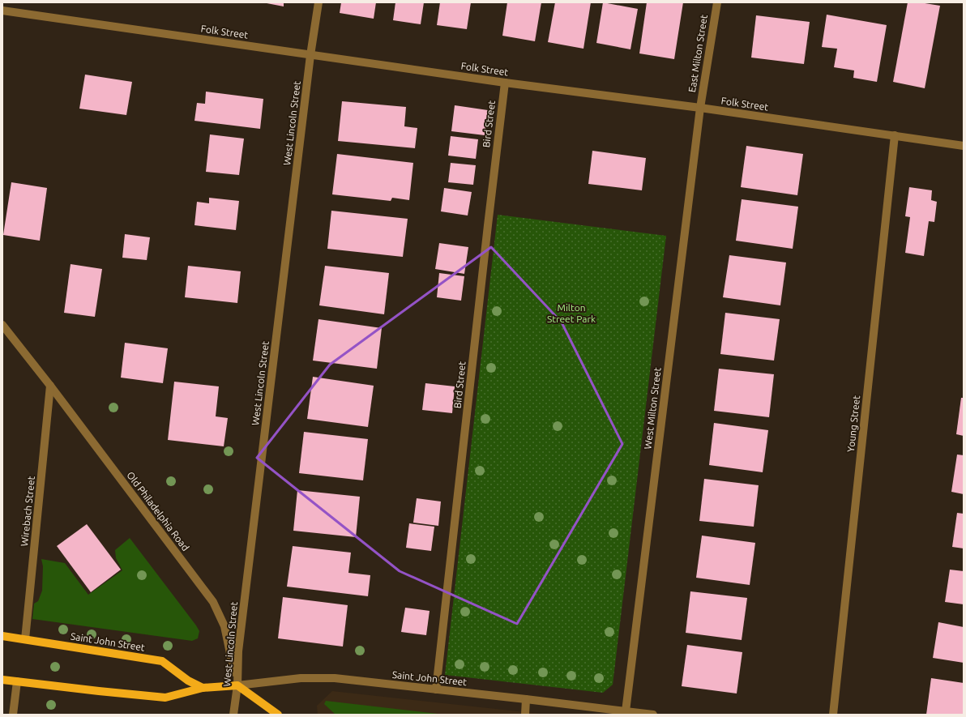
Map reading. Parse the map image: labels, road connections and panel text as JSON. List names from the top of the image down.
{
  "streets": {
    "main road": ["Saint John Street"],
    "street": [
      "Folk Street",
      "East Milton Street",
      "West Lincoln Street",
      "Bird Street",
      "West Milton Street",
      "Young Street",
      "Wirebach Street",
      "Old Philadelphia Road"
    ]
  },
  "crossings": [
    ["Folk Street", "East Milton Street"],
    ["Folk Street", "West Lincoln Street"],
    ["Folk Street", "Bird Street"],
    ["Folk Street", "West Milton Street"],
    ["Folk Street", "Young Street"],
    ["East Milton Street", "West Milton Street"],
    ["West Lincoln Street", "Old Philadelphia Road"],
    ["West Lincoln Street", "Saint John Street"],
    ["Bird Street", "Saint John Street"],
    ["West Milton Street", "Saint John Street"],
    ["Wirebach Street", "Old Philadelphia Road"],
    ["Wirebach Street", "Saint John Street"],
    ["Old Philadelphia Road", "Saint John Street"]
  ],
  "parks": ["Milton Street Park"]
}
